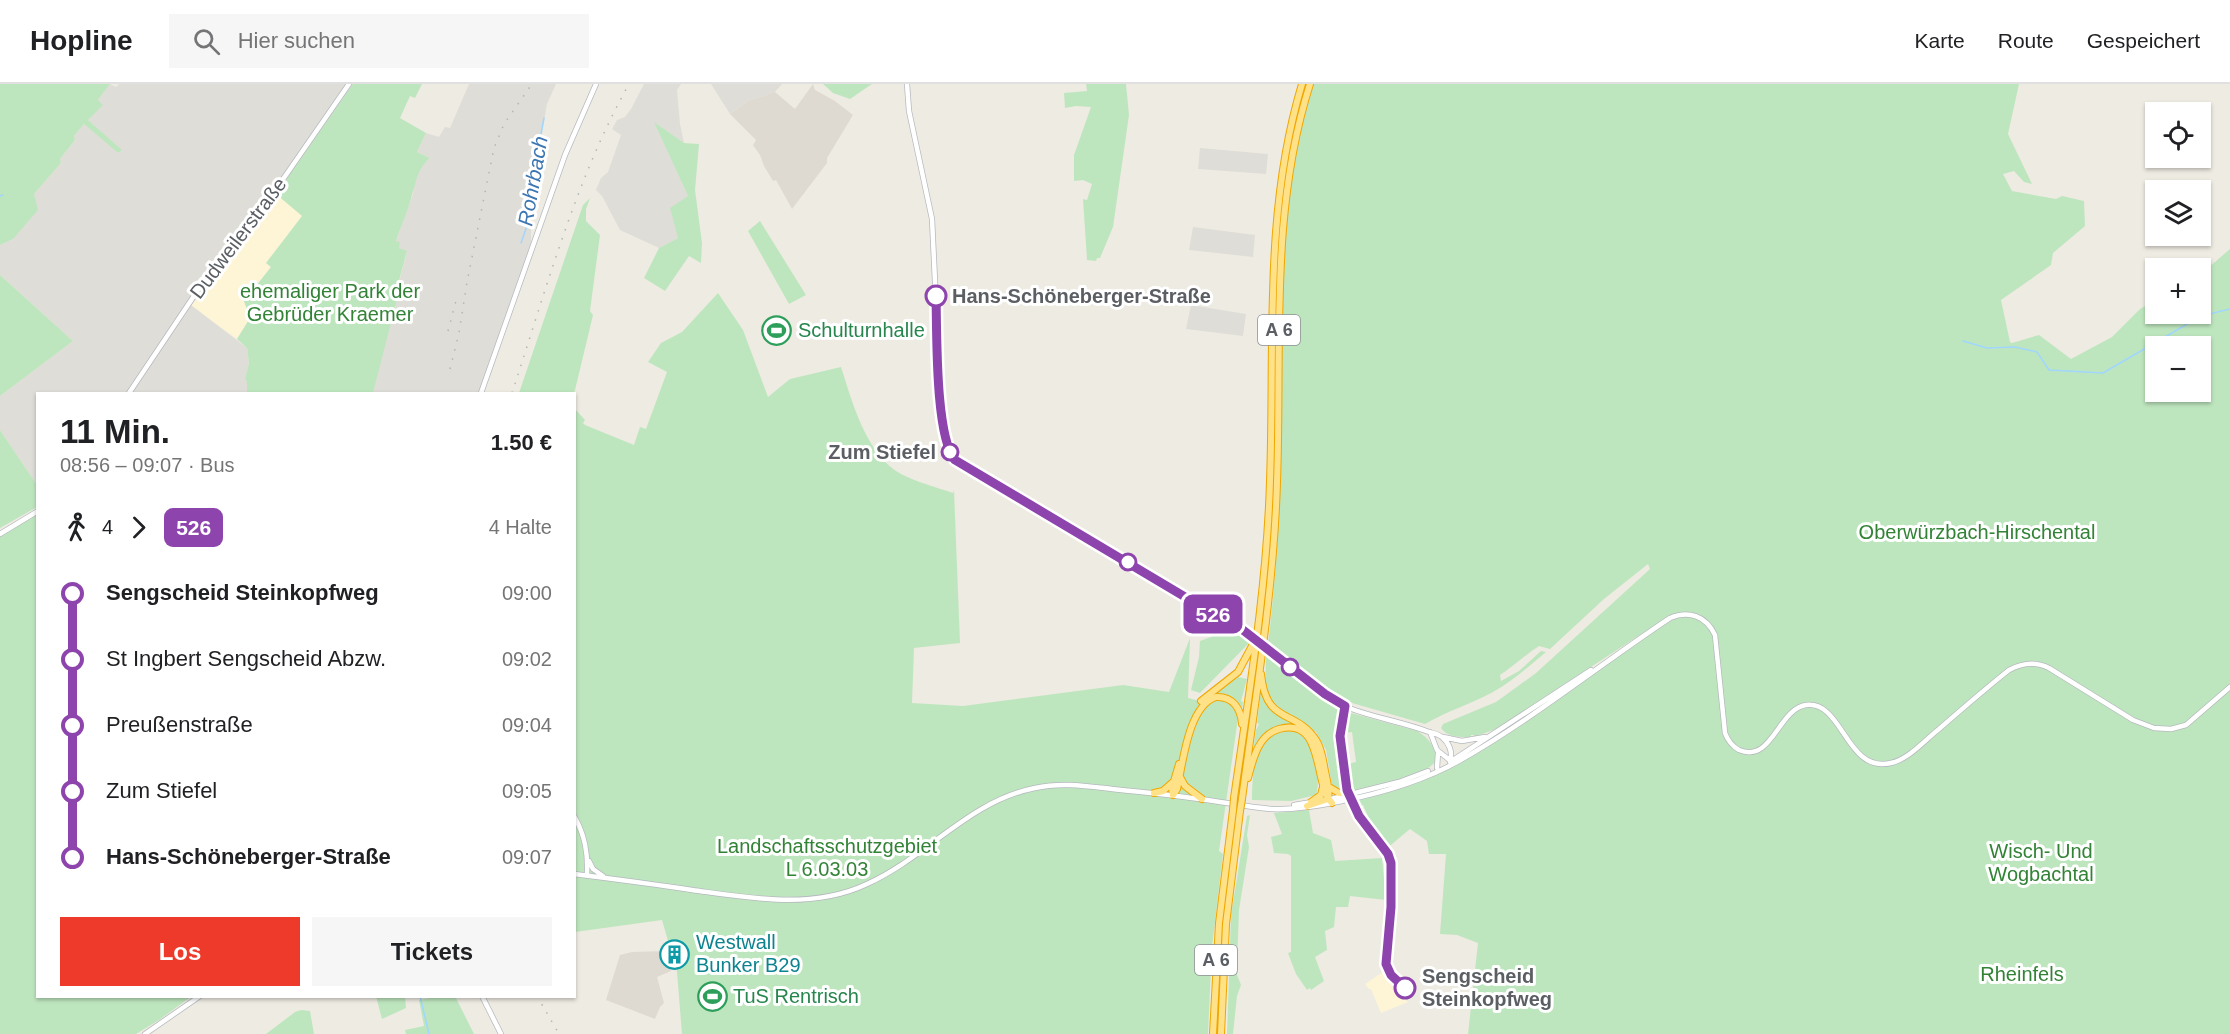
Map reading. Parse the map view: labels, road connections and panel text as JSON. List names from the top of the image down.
{
  "streets": {
    "highway": ["A 6"],
    "main road": ["Dudweilerstraße"]
  },
  "water": ["Rohrbach"],
  "parks": [
    "ehemaliger Park der Gebrüder Kraemer",
    "Oberwürzbach-Hirschental",
    "Landschaftsschutzgebiet L 6.03.03",
    "Wisch- Und Wogbachtal",
    "Rheinfels"
  ],
  "places": {
    "other": ["Hans-Schöneberger-Straße", "Zum Stiefel", "Sengscheid Steinkopfweg"],
    "sports": ["Schulturnhalle", "TuS Rentrisch"],
    "building": ["Westwall Bunker B29"]
  },
  "lines": ["bus line 526"],
  "page": {
    "header": "Hopline",
    "search": "Hier suchen",
    "nav": ["Karte", "Route", "Gespeichert"],
    "on_map": "526",
    "map_buttons": ["+", "−"],
    "heading": ["11 Min.", "08:56 – 09:07 · Bus", "1.50 €"],
    "legs": ["4", "526", "4 Halte"],
    "list": [
      {
        "name": "Sengscheid Steinkopfweg",
        "value": "09:00"
      },
      {
        "name": "St Ingbert Sengscheid Abzw.",
        "value": "09:02"
      },
      {
        "name": "Preußenstraße",
        "value": "09:04"
      },
      {
        "name": "Zum Stiefel",
        "value": "09:05"
      },
      {
        "name": "Hans-Schöneberger-Straße",
        "value": "09:07"
      }
    ],
    "buttons": ["Los", "Tickets"]
  }
}
